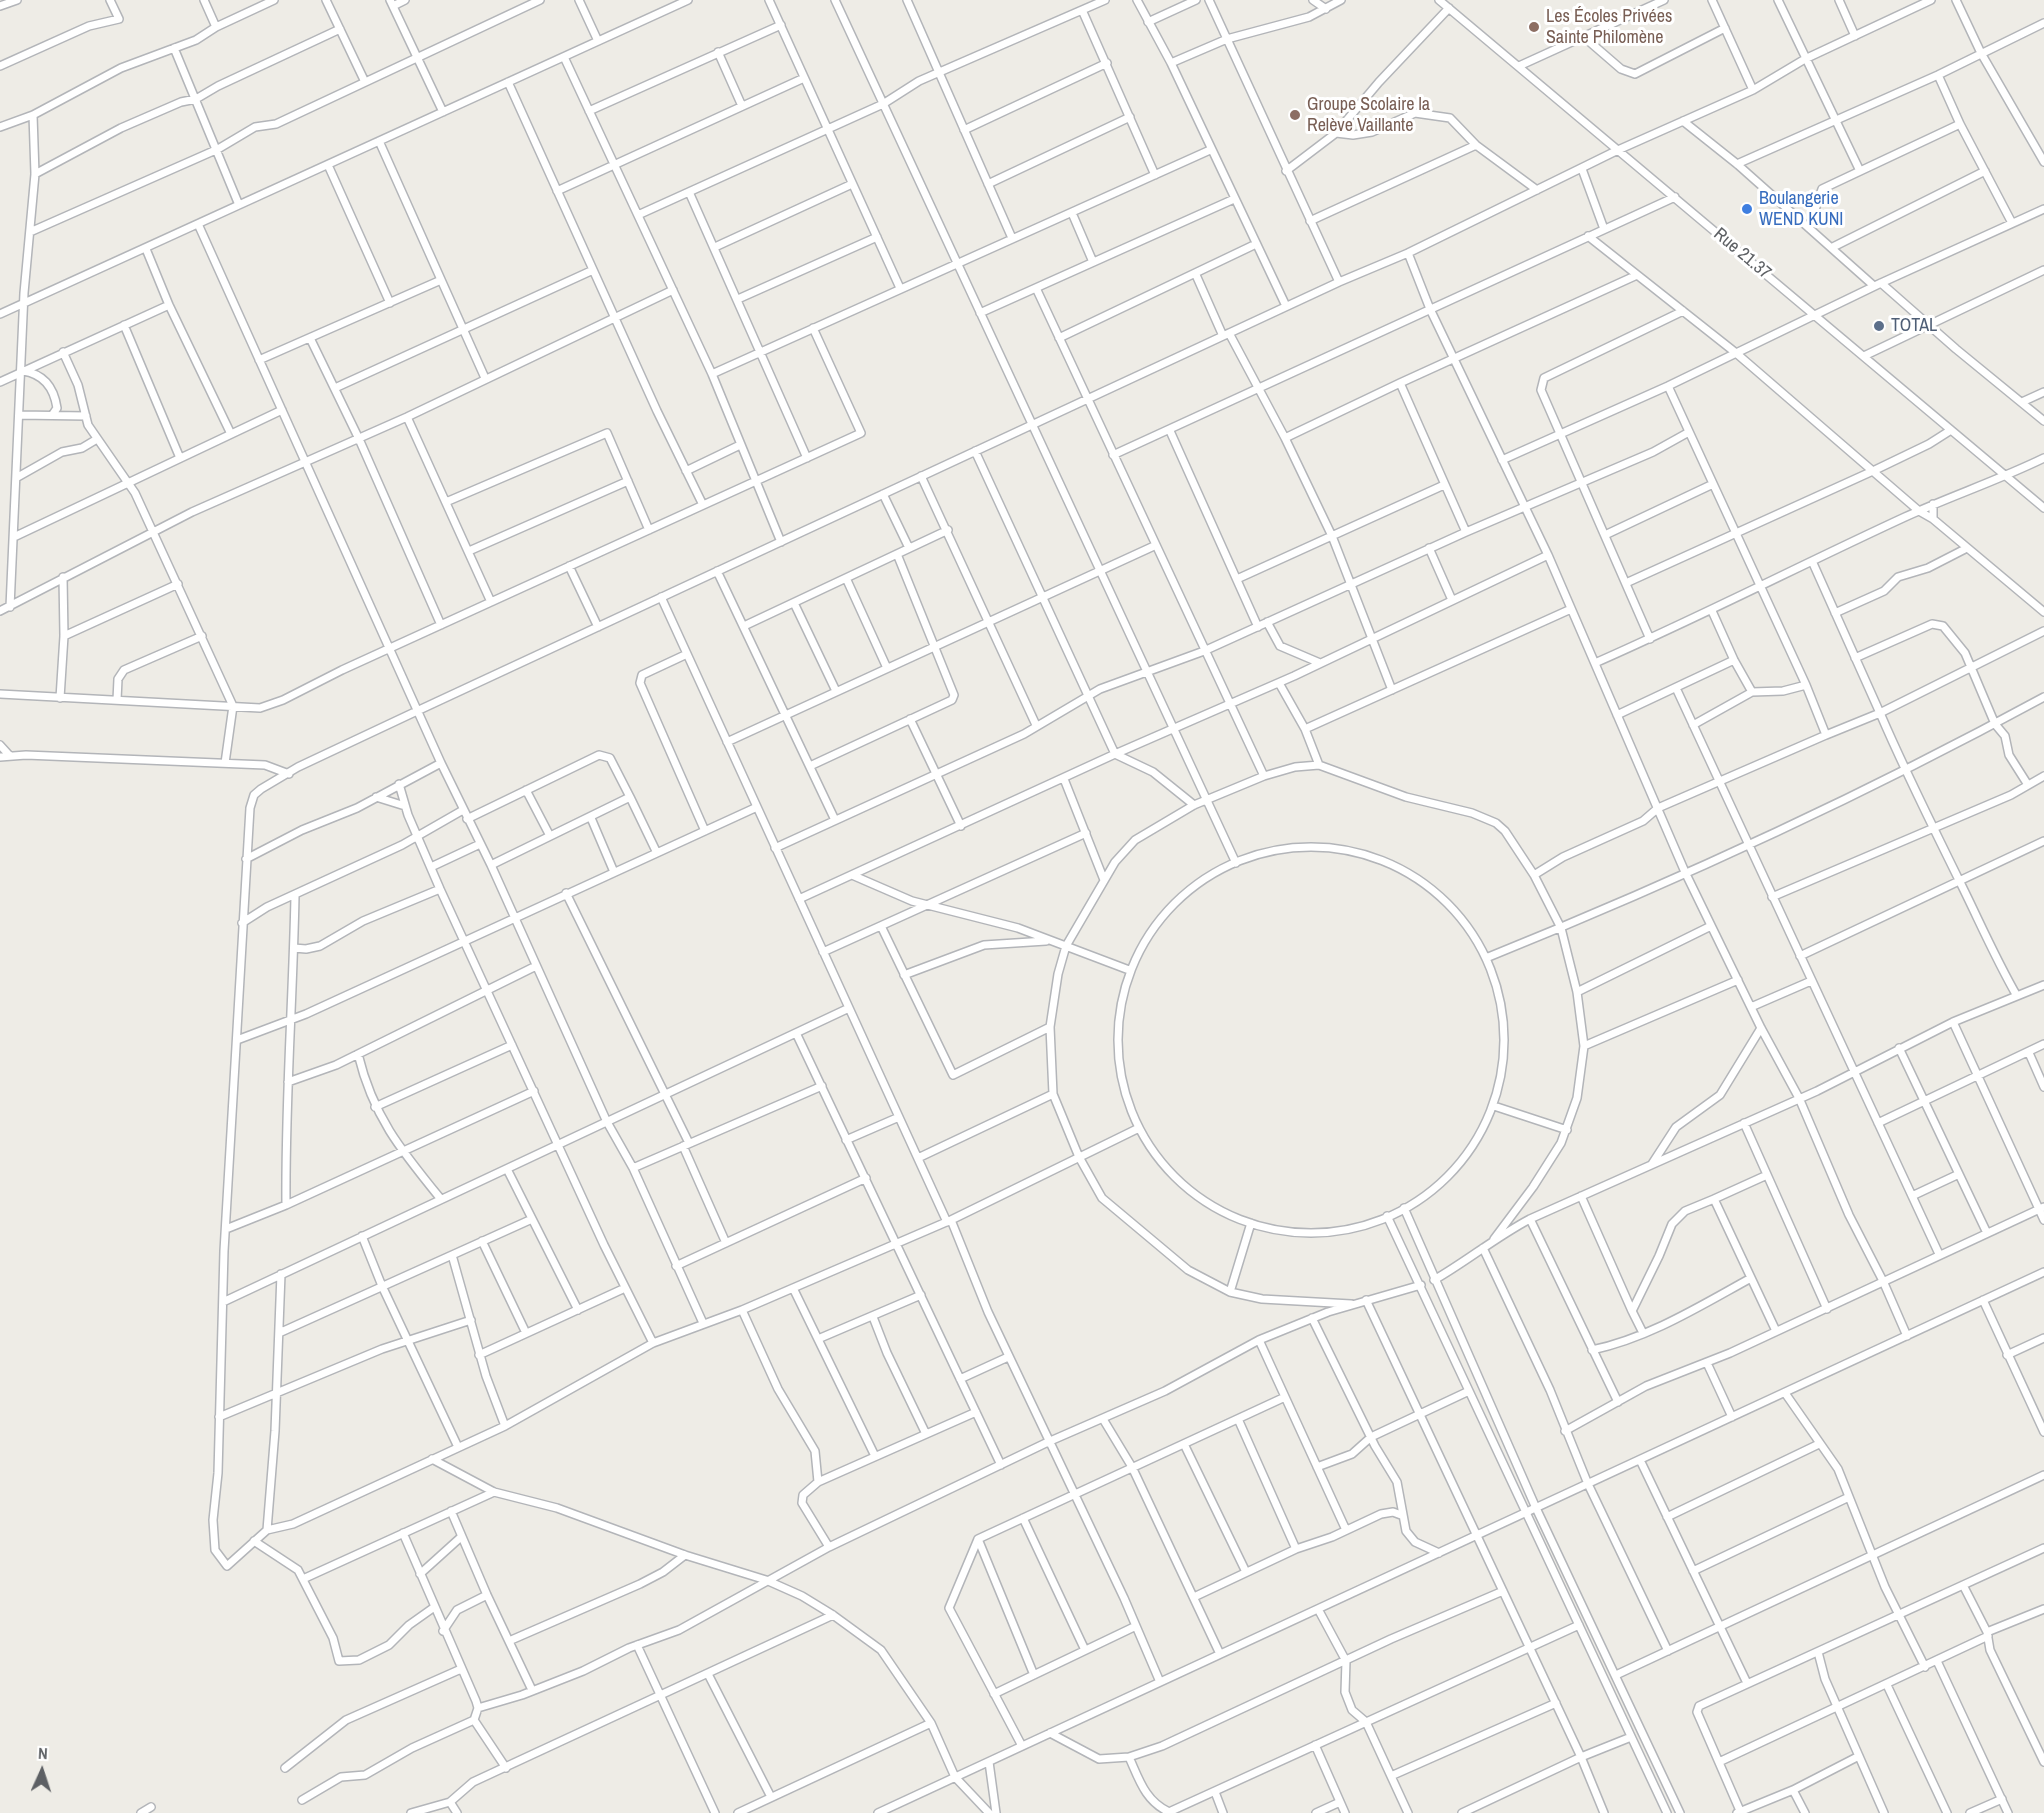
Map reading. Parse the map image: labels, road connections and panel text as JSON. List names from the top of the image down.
{
  "streets": {
    "street": ["Rue 21.37"]
  },
  "places": [
    "Les Écoles Privées Sainte Philomène",
    "Groupe Scolaire la Relève Vaillante",
    "Boulangerie WEND KUNI",
    "TOTAL"
  ],
  "north": "top"
}
